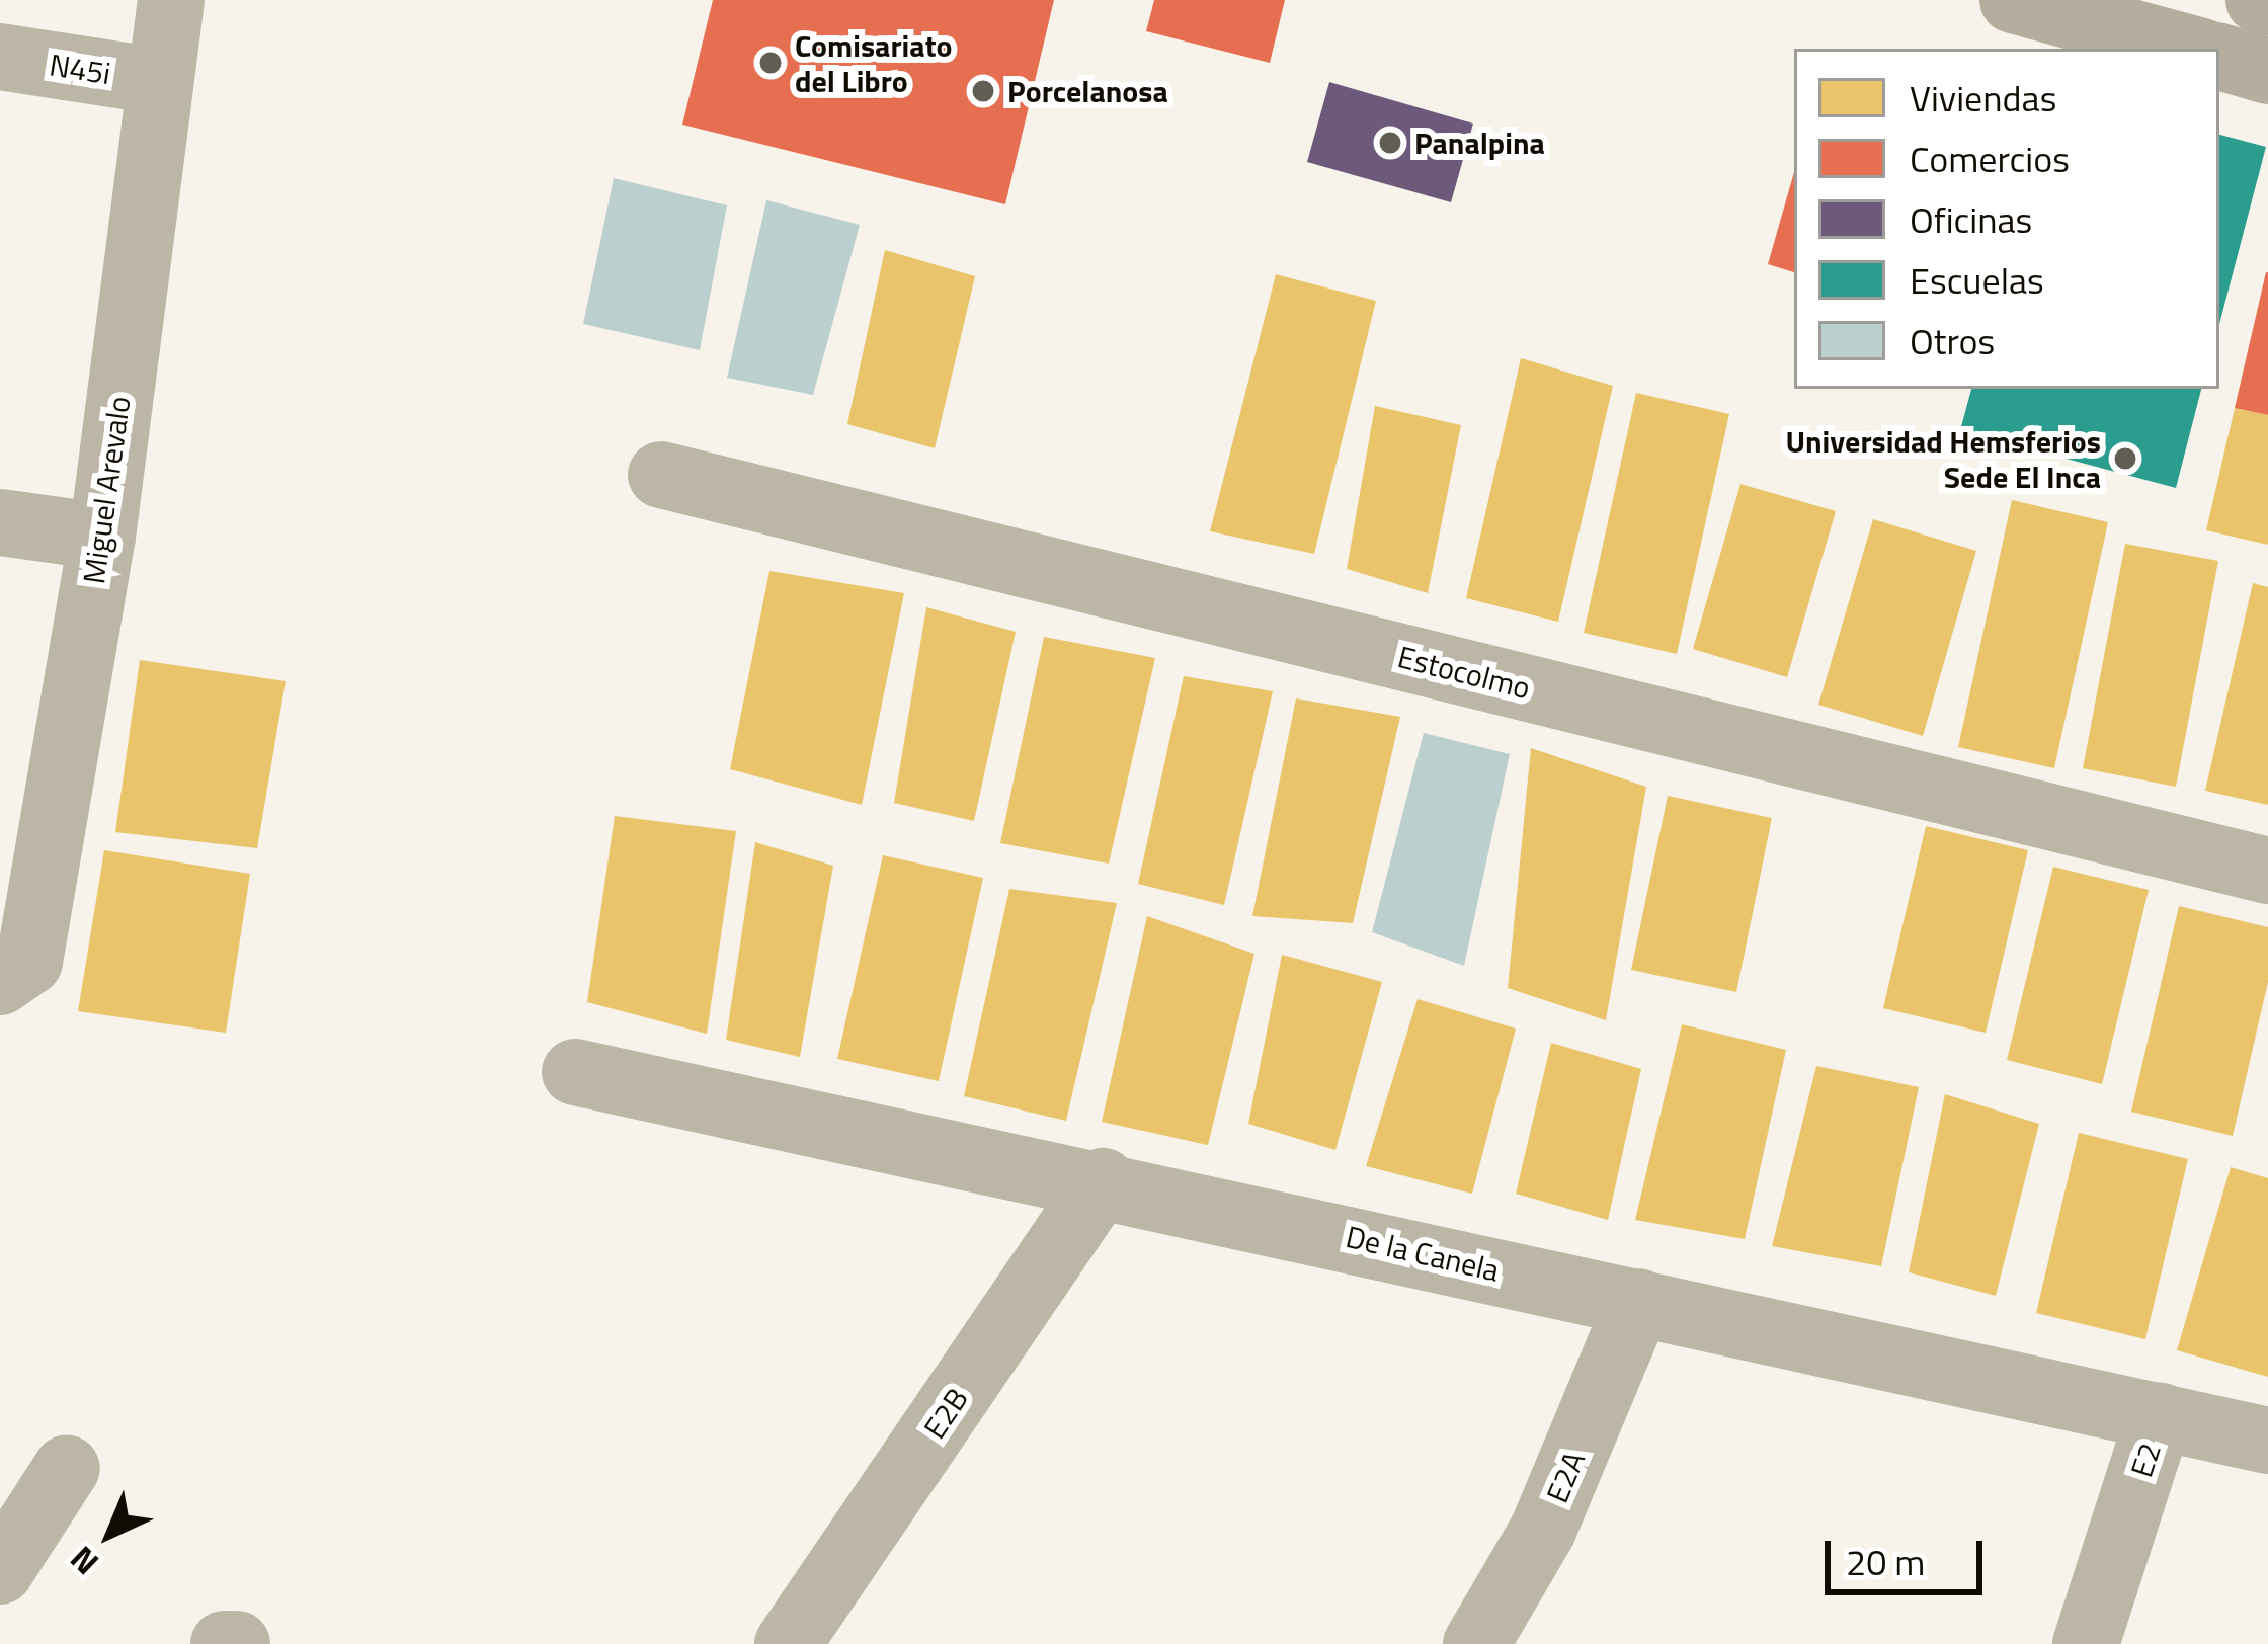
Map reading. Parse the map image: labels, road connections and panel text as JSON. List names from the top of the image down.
{
  "streets": {
    "street": [
      "N45i",
      "Miguel Arevalo",
      "Estocolmo",
      "De la Canela",
      "E2B",
      "E2",
      "E2A"
    ]
  },
  "crossings": [
    ["N45i", "Miguel Arevalo"],
    ["De la Canela", "E2B"],
    ["De la Canela", "E2"],
    ["De la Canela", "E2A"]
  ],
  "places": [
    "Comisariato del Libro",
    "Porcelanosa",
    "Panalpina",
    "Universidad Hemsferios Sede El Inca"
  ],
  "legend": [
    "Viviendas",
    "Comercios",
    "Oficinas",
    "Escuelas",
    "Otros"
  ],
  "scale_bar": "20 m",
  "north": "bottom left"
}
